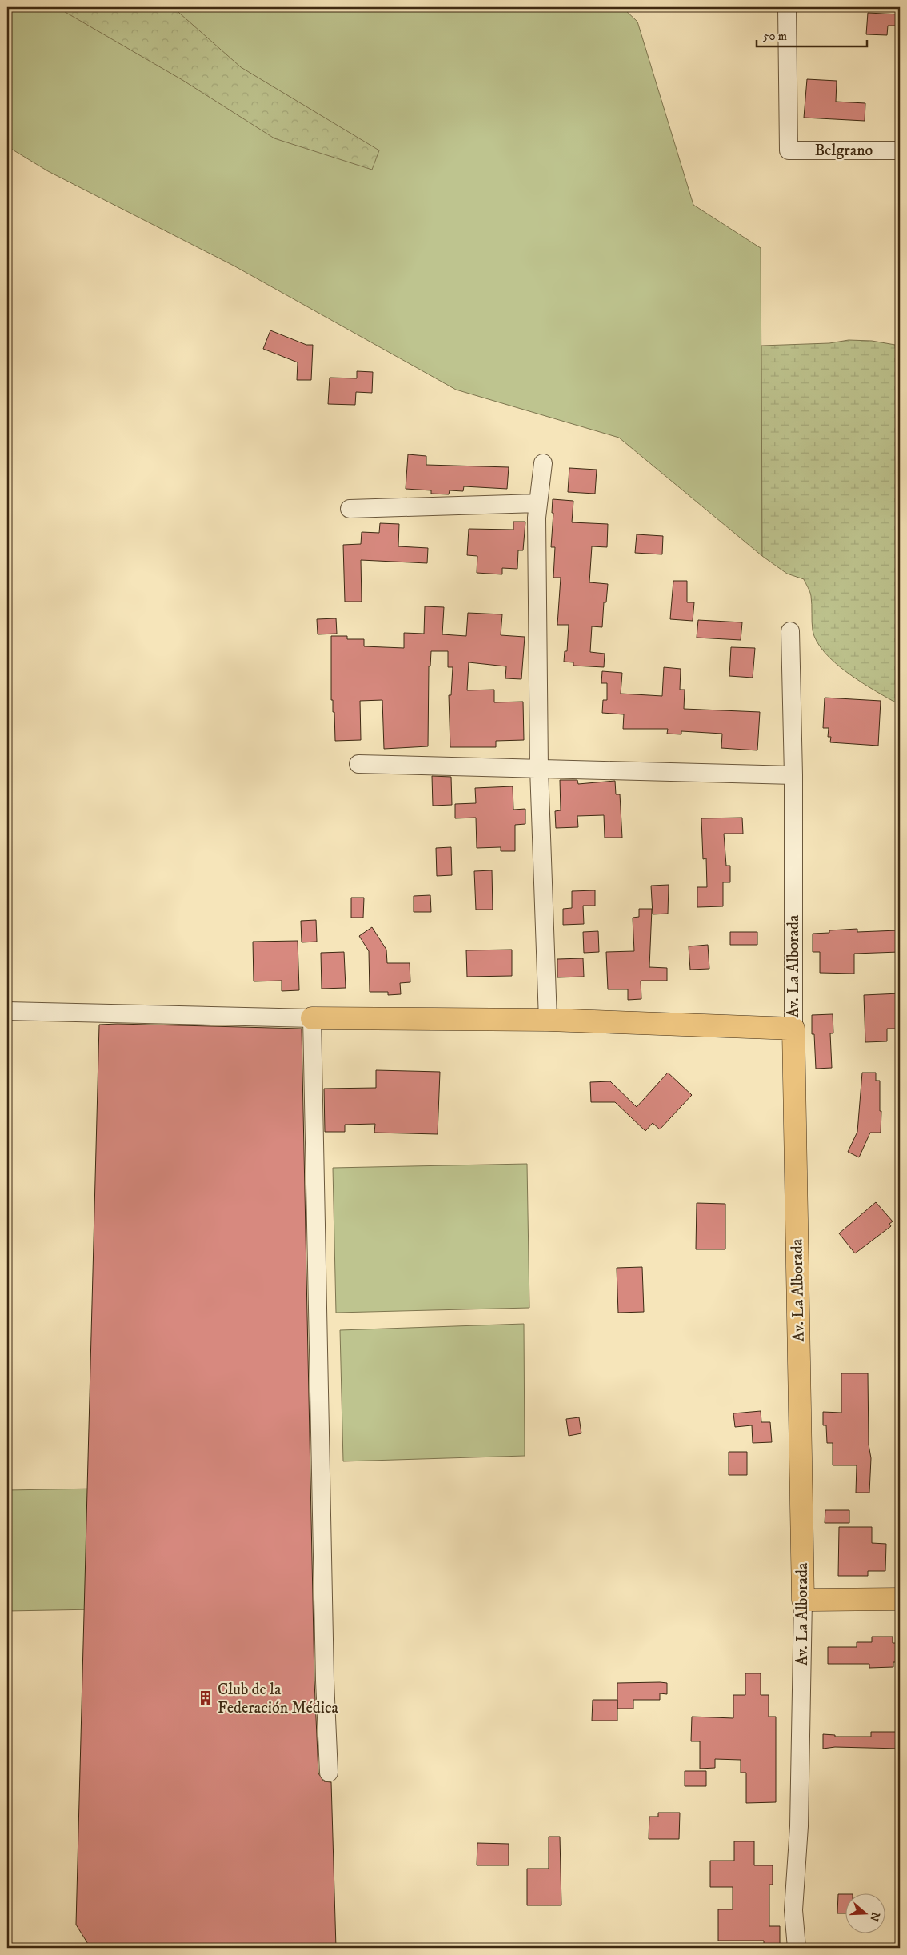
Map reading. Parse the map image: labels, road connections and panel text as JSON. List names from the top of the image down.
{
  "streets": {
    "main road": ["Av. La Alborada"],
    "street": ["Belgrano"]
  },
  "places": {
    "building": ["Club de la Federación Médica"]
  },
  "scale_bar": "50 m",
  "north": "right"
}
